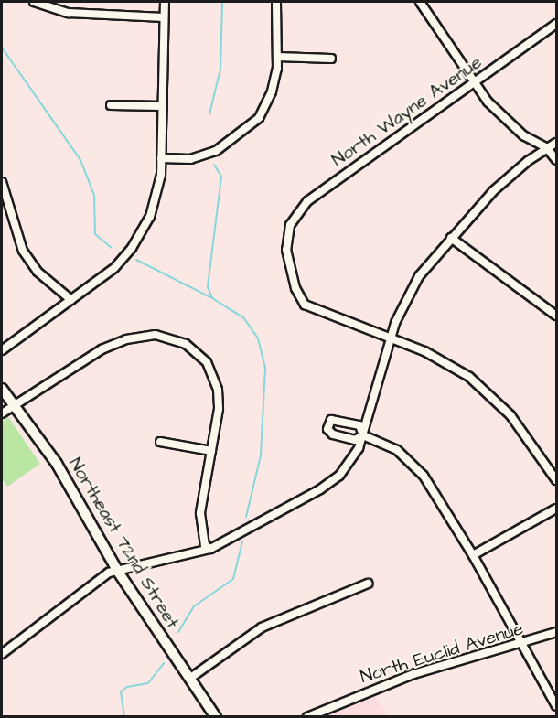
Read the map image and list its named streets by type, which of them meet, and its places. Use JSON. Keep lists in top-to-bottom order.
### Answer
{
  "streets": {
    "main road": ["Northeast 72nd Street"],
    "street": ["North Wayne Avenue", "North Euclid Avenue"]
  }
}
